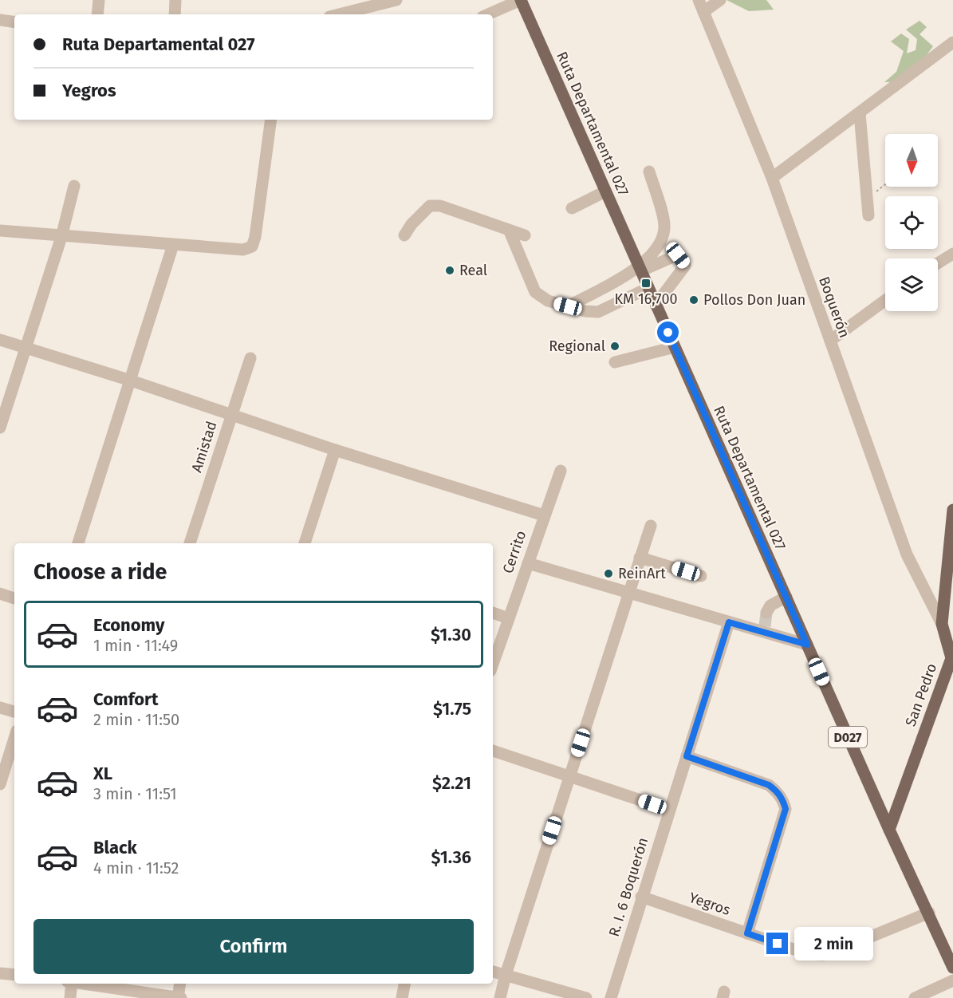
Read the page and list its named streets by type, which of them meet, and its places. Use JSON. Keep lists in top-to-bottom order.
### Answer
{
  "streets": {
    "main road": ["Ruta Departamental 027", "San Pedro", "D027"],
    "street": [
      "Boquerón",
      "Amistad",
      "Cerrito",
      "R. I. 6 Boquerón",
      "Yegros"
    ]
  },
  "crossings": [
    ["Ruta Departamental 027", "San Pedro"],
    ["Ruta Departamental 027", "Yegros"],
    ["Boquerón", "San Pedro"],
    ["R. I. 6 Boquerón", "Yegros"]
  ],
  "places": {
    "other": [
      "Real",
      "Pollos Don Juan",
      "Regional",
      "ReinArt"
    ],
    "transit": ["KM 16,700"]
  },
  "north": "bottom",
  "page": {
    "banner": ["Ruta Departamental 027", "Yegros"],
    "heading": "Choose a ride",
    "list": [
      {
        "name": "Economy",
        "note": "1 min · 11:49",
        "value": "$1.30"
      },
      {
        "name": "Comfort",
        "note": "2 min · 11:50",
        "value": "$1.75"
      },
      {
        "name": "XL",
        "note": "3 min · 11:51",
        "value": "$2.21"
      },
      {
        "name": "Black",
        "note": "4 min · 11:52",
        "value": "$1.36"
      }
    ],
    "buttons": "Confirm",
    "bubble": "2 min"
  }
}
